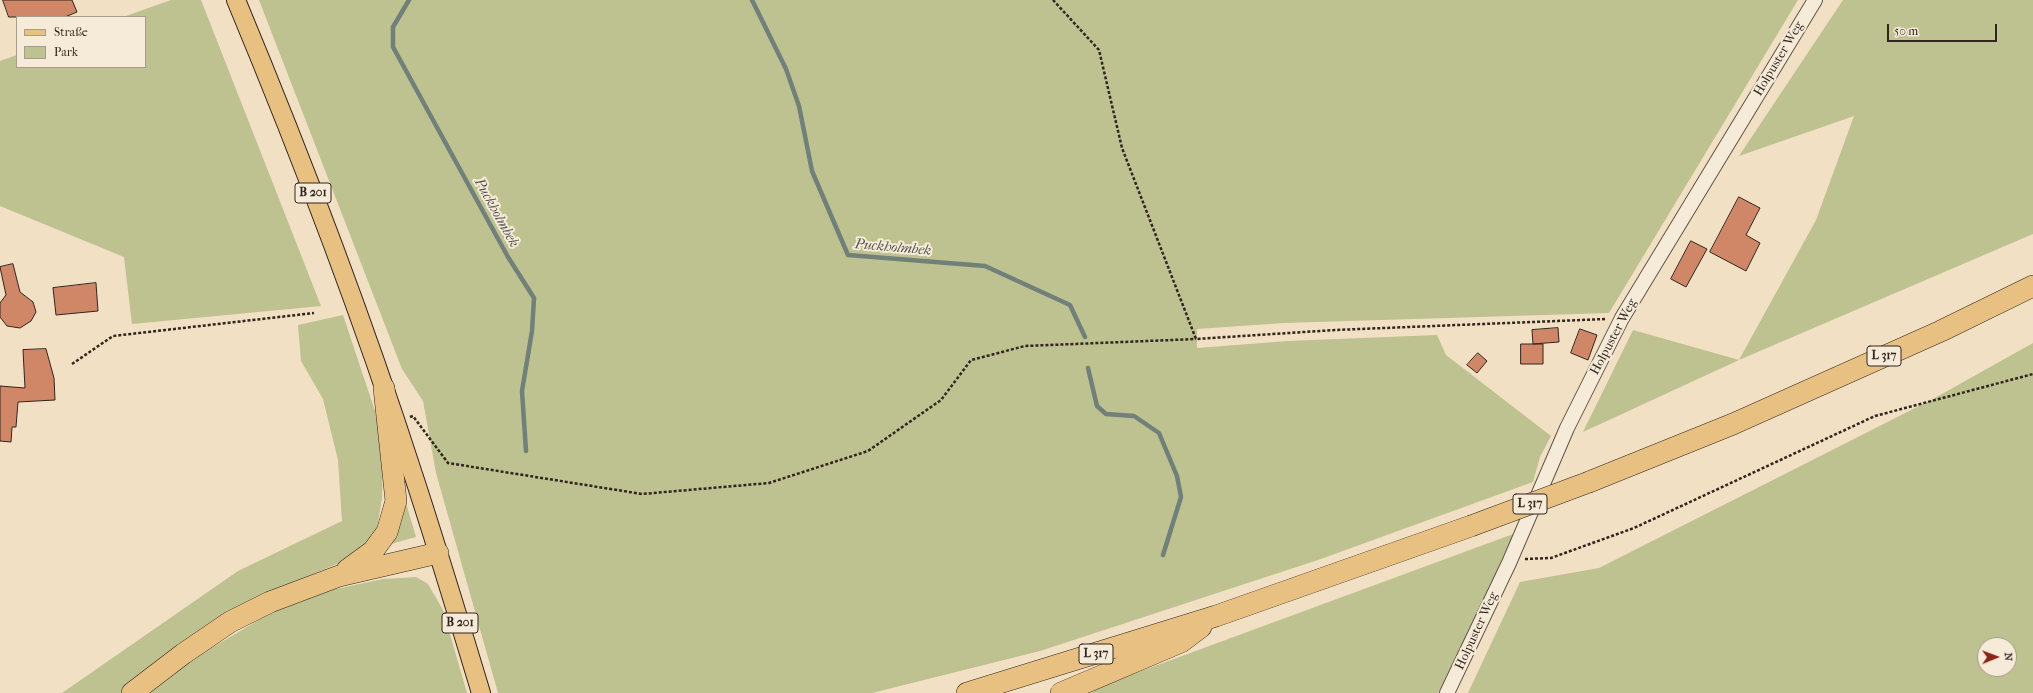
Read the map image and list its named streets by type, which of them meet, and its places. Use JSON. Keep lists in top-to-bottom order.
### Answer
{
  "streets": {
    "highway": ["L 317"],
    "main road": ["B 201"],
    "street": ["Holpuster Weg"]
  },
  "water": ["Puckholmbek"],
  "legend": ["Straße", "Park"],
  "scale_bar": "50 m",
  "north": "right"
}
